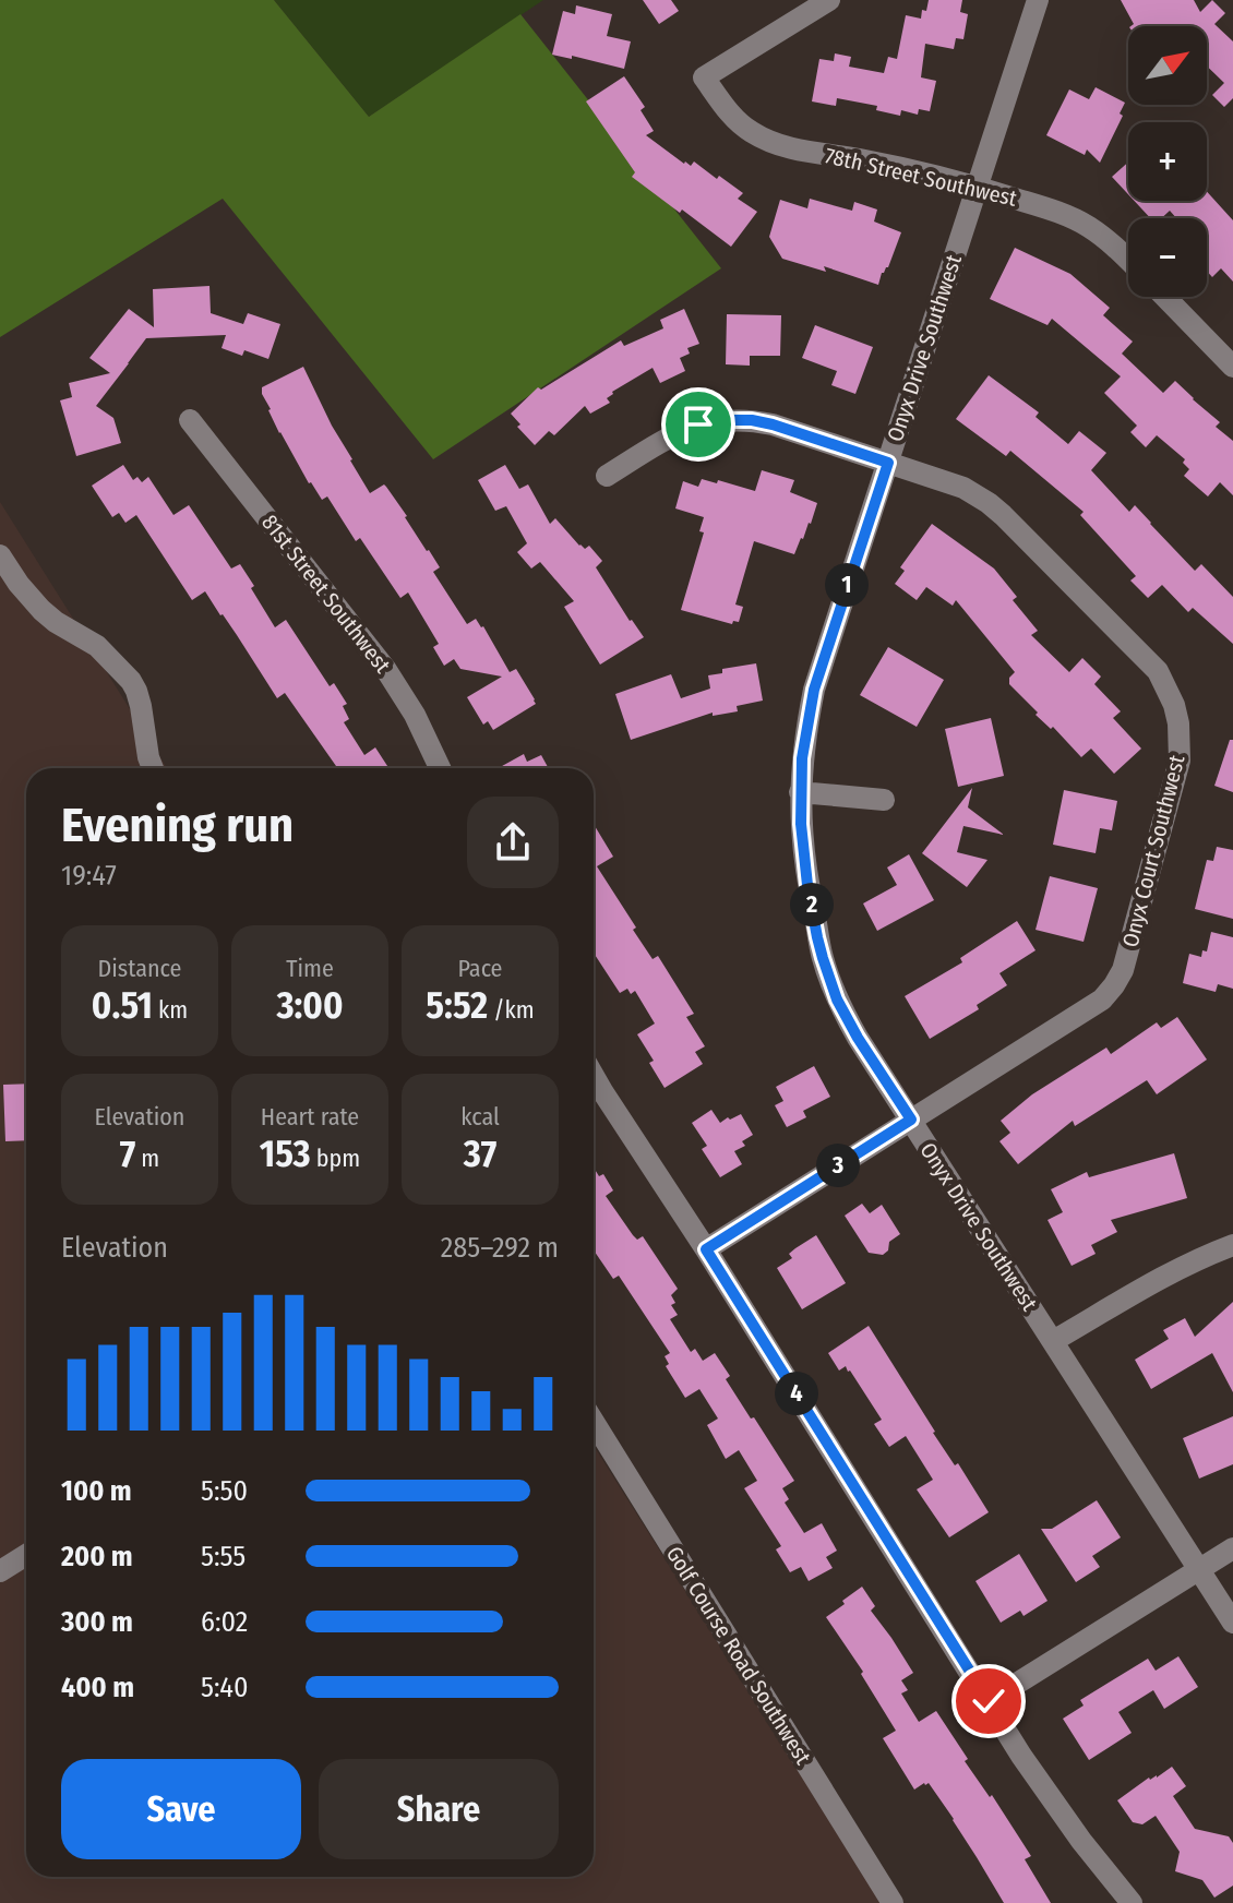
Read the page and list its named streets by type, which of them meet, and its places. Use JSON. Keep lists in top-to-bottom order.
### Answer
{
  "streets": {
    "street": [
      "78th Street Southwest",
      "Onyx Drive Southwest",
      "81st Street Southwest",
      "Onyx Court Southwest",
      "Golf Course Road Southwest"
    ]
  },
  "crossings": [
    ["78th Street Southwest", "Onyx Drive Southwest"],
    ["Onyx Drive Southwest", "Onyx Court Southwest"]
  ],
  "north": "top right",
  "page": {
    "map_buttons": ["+", "−"],
    "pins": [
      "1",
      "2",
      "3",
      "4"
    ],
    "heading": ["Evening run", "19:47"],
    "stats": [
      ["Distance", "0.51 km"],
      ["Time", "3:00"],
      ["Pace", "5:52 /km"],
      ["Elevation", "7 m"],
      ["Heart rate", "153 bpm"],
      ["kcal", "37"]
    ],
    "chart": ["Elevation", "285–292 m"],
    "list": [
      {
        "name": "100 m",
        "note": "5:50"
      },
      {
        "name": "200 m",
        "note": "5:55"
      },
      {
        "name": "300 m",
        "note": "6:02"
      },
      {
        "name": "400 m",
        "note": "5:40"
      }
    ],
    "buttons": ["Save", "Share"]
  }
}
